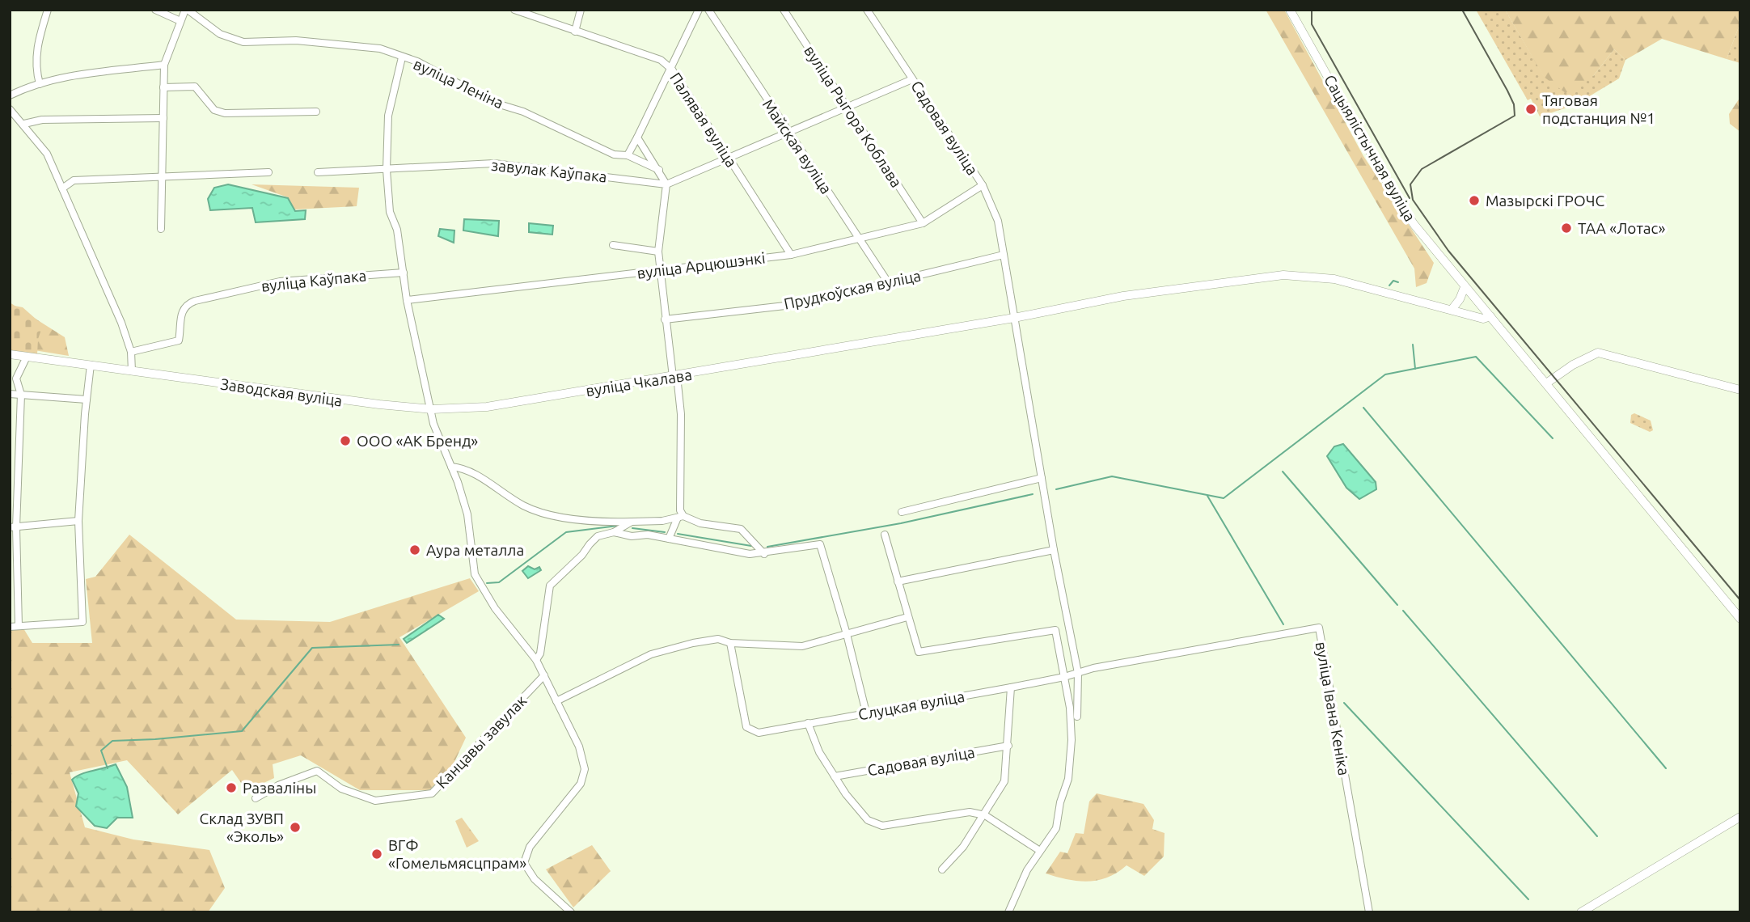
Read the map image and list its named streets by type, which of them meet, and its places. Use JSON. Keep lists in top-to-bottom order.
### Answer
{
  "streets": {
    "main road": ["Сацыялістычная вуліца", "вуліца Чкалава", "Заводская вуліца"],
    "street": [
      "вуліца Леніна",
      "вуліца Рыгора Коблава",
      "Палявая вуліца",
      "Садовая вуліца",
      "Майская вуліца",
      "завулак Каўпака",
      "вуліца Арцюшэнкі",
      "вуліца Каўпака",
      "Прудкоўская вуліца",
      "Слуцкая вуліца",
      "вуліца Івана Кеніка",
      "Канцавы завулак"
    ]
  },
  "crossings": [
    ["вуліца Рыгора Коблава", "вуліца Арцюшэнкі"],
    ["Палявая вуліца", "вуліца Арцюшэнкі"],
    ["Садовая вуліца", "вуліца Арцюшэнкі"],
    ["Садовая вуліца", "Прудкоўская вуліца"],
    ["Садовая вуліца", "вуліца Чкалава"],
    ["Садовая вуліца", "Слуцкая вуліца"],
    ["Майская вуліца", "вуліца Арцюшэнкі"],
    ["Майская вуліца", "Прудкоўская вуліца"],
    ["Сацыялістычная вуліца", "вуліца Чкалава"],
    ["вуліца Чкалава", "Заводская вуліца"],
    ["Слуцкая вуліца", "вуліца Івана Кеніка"]
  ],
  "places": [
    "Тяговая подстанция №1",
    "Мазырскі ГРОЧС",
    "ТАА «Лотас»",
    "ООО «АК Бренд»",
    "Аура металла",
    "Разваліны",
    "Склад ЗУВП «Эколь»",
    "ВГФ «Гомельмясцпрам»"
  ]
}
